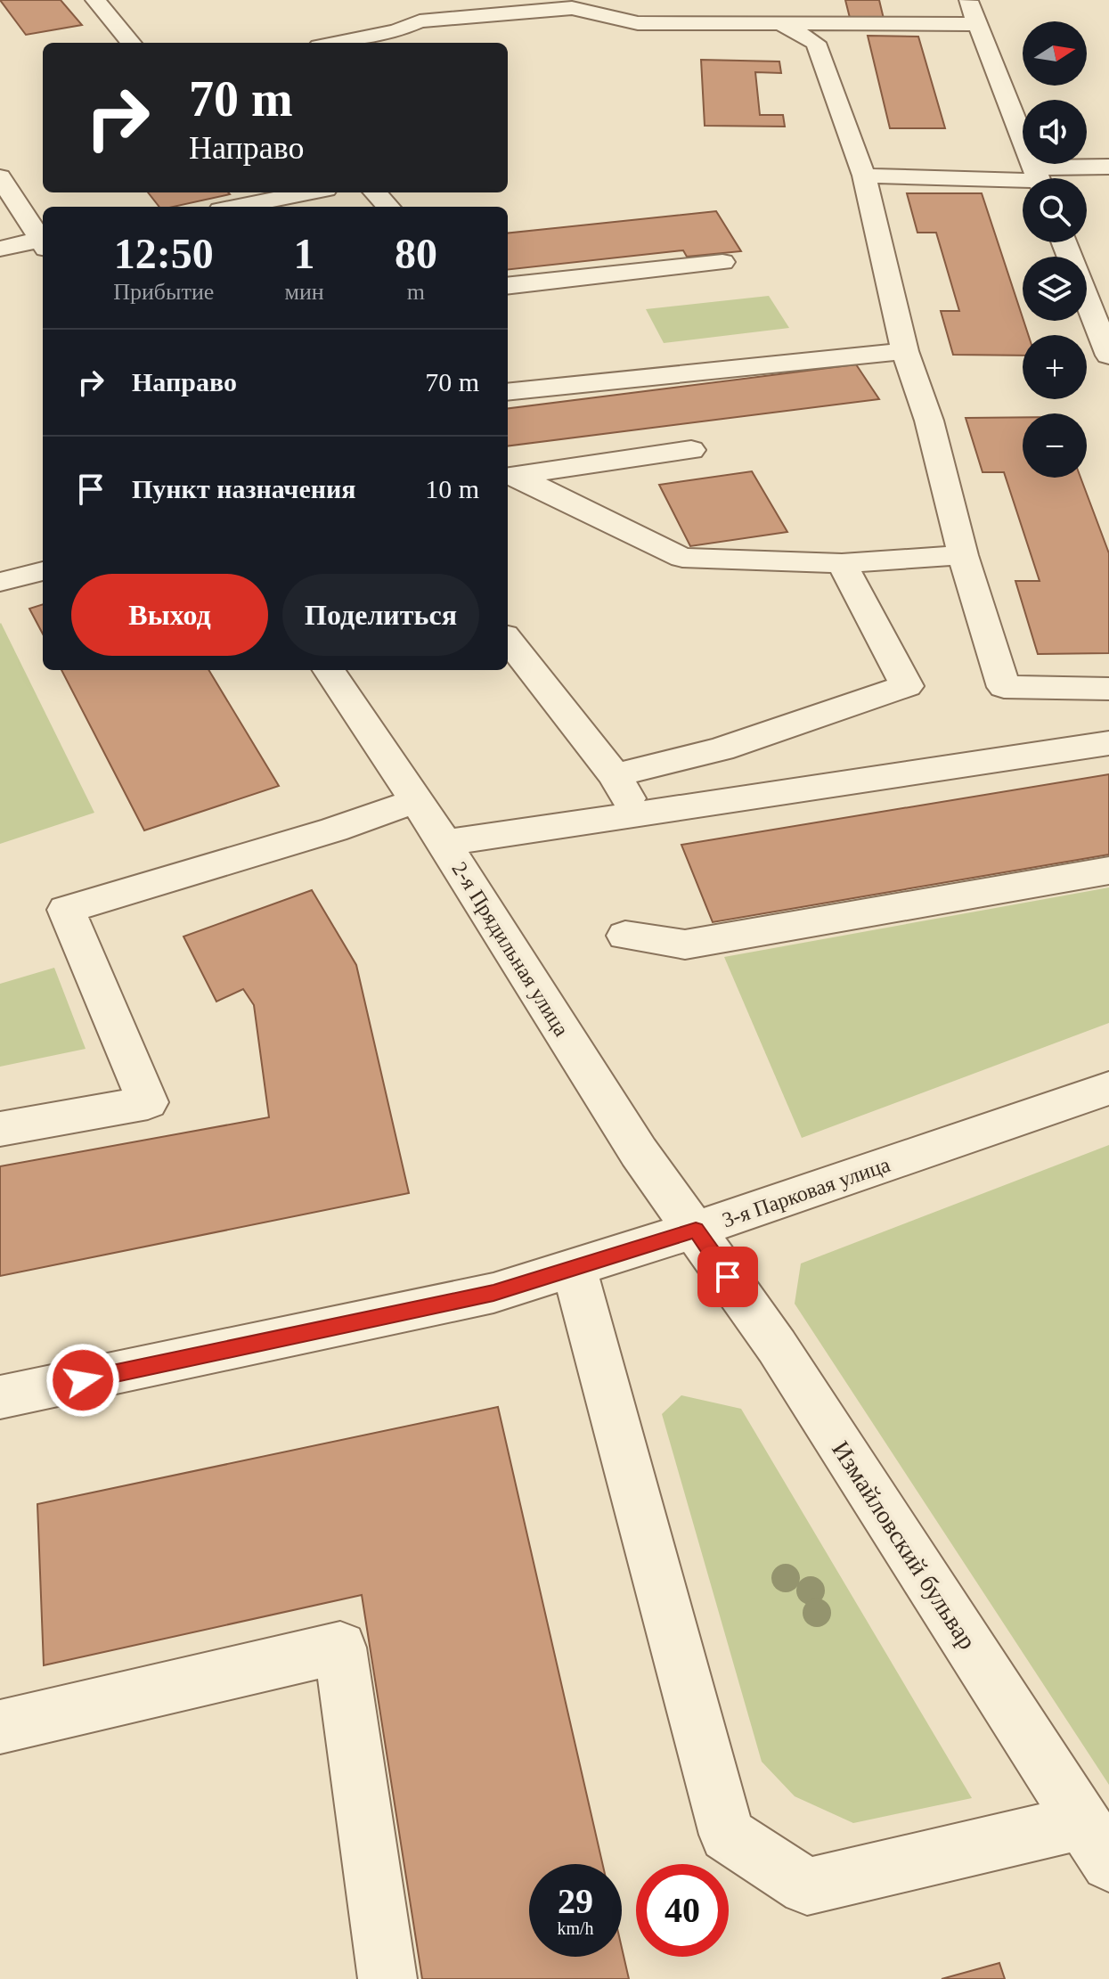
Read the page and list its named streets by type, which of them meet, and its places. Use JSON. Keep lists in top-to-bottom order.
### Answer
{
  "streets": {
    "street": ["2-я Прядильная улица", "3-я Парковая улица", "Измайловский бульвар"]
  },
  "crossings": [
    ["2-я Прядильная улица", "3-я Парковая улица"],
    ["2-я Прядильная улица", "Измайловский бульвар"],
    ["3-я Парковая улица", "Измайловский бульвар"]
  ],
  "north": "right",
  "page": {
    "map_buttons": ["+", "−"],
    "turn": ["70 m", "Направо"],
    "eta": [
      "12:50",
      "Прибытие",
      "1",
      "мин",
      "80",
      "m"
    ],
    "list": [
      {
        "name": "Направо",
        "value": "70 m"
      },
      {
        "name": "Пункт назначения",
        "value": "10 m"
      }
    ],
    "buttons": ["Выход", "Поделиться"],
    "speed": "29 km/h",
    "limit": "40"
  }
}
